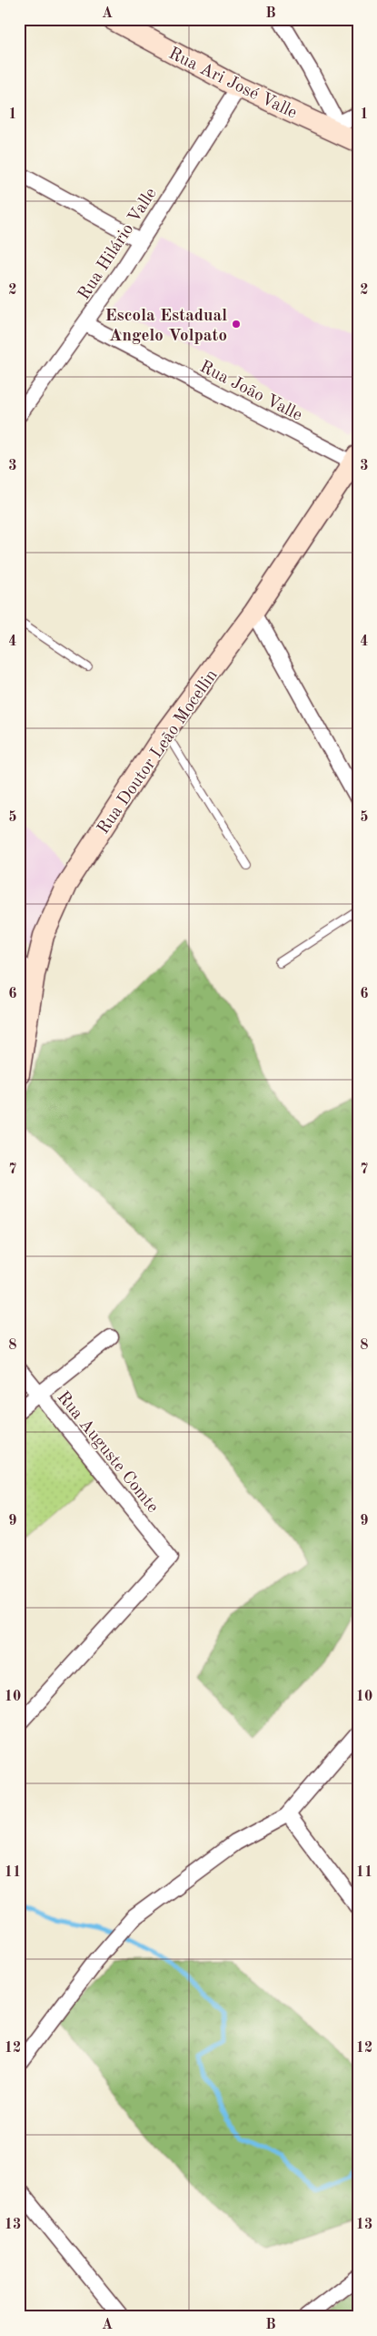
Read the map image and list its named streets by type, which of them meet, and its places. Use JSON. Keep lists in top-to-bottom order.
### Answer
{
  "streets": {
    "street": [
      "Rua Ari José Valle",
      "Rua Hilário Valle",
      "Rua João Valle",
      "Rua Doutor Leão Mocellin",
      "Rua Auguste Comte"
    ]
  },
  "crossings": [
    ["Rua Ari José Valle", "Rua Hilário Valle"],
    ["Rua Hilário Valle", "Rua João Valle"],
    ["Rua João Valle", "Rua Doutor Leão Mocellin"]
  ],
  "places": ["Escola Estadual Angelo Volpato"],
  "grid": {
    "columns": ["A", "B"],
    "rows": [
      "1",
      "2",
      "3",
      "4",
      "5",
      "6",
      "7",
      "8",
      "9",
      "10",
      "11",
      "12",
      "13"
    ]
  }
}
